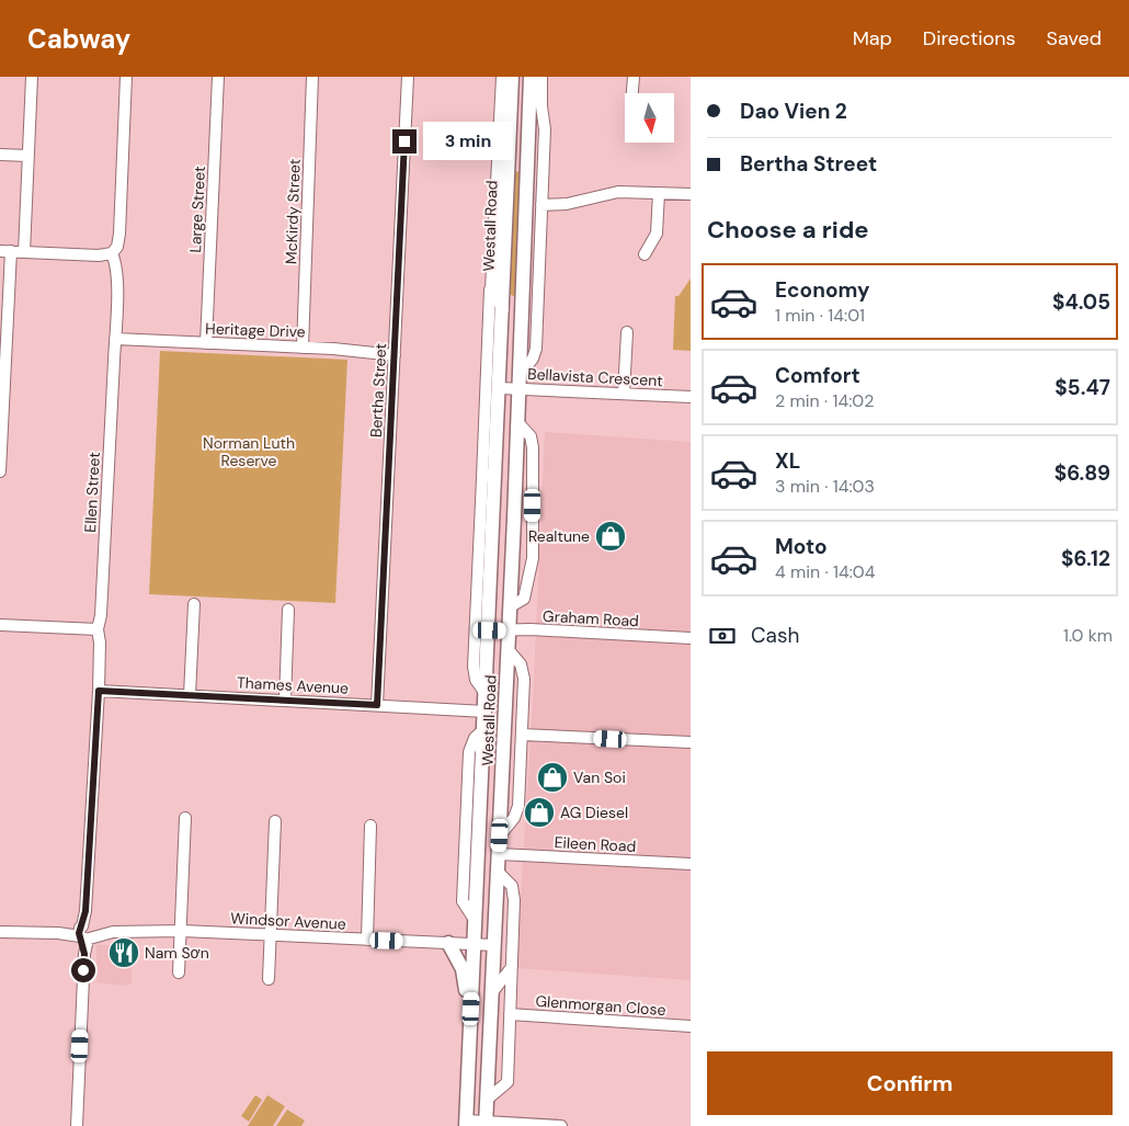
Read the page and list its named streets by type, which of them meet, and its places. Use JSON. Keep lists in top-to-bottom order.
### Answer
{
  "streets": {
    "main road": ["Westall Road"],
    "street": [
      "Large Street",
      "McKirdy Street",
      "Heritage Drive",
      "Bellavista Crescent",
      "Bertha Street",
      "Ellen Street",
      "Graham Road",
      "Thames Avenue",
      "Eileen Road",
      "Windsor Avenue",
      "Glenmorgan Close"
    ]
  },
  "crossings": [
    ["Large Street", "Heritage Drive"],
    ["McKirdy Street", "Heritage Drive"],
    ["Westall Road", "Bellavista Crescent"],
    ["Westall Road", "Graham Road"],
    ["Westall Road", "Thames Avenue"],
    ["Westall Road", "Eileen Road"],
    ["Westall Road", "Windsor Avenue"],
    ["Heritage Drive", "Bertha Street"],
    ["Heritage Drive", "Ellen Street"],
    ["Bertha Street", "Thames Avenue"],
    ["Ellen Street", "Thames Avenue"],
    ["Ellen Street", "Windsor Avenue"]
  ],
  "parks": ["Norman Luth Reserve"],
  "places": {
    "shop": ["Realtune", "Van Soi", "AG Diesel"],
    "restaurant": ["Nam Sơn"]
  },
  "north": "bottom",
  "page": {
    "header": "Cabway",
    "nav": ["Map", "Directions", "Saved"],
    "banner": ["Dao Vien 2", "Bertha Street"],
    "bubble": "3 min",
    "heading": "Choose a ride",
    "list": [
      {
        "name": "Economy",
        "note": "1 min · 14:01",
        "value": "$4.05"
      },
      {
        "name": "Comfort",
        "note": "2 min · 14:02",
        "value": "$5.47"
      },
      {
        "name": "XL",
        "note": "3 min · 14:03",
        "value": "$6.89"
      },
      {
        "name": "Moto",
        "note": "4 min · 14:04",
        "value": "$6.12"
      }
    ],
    "pay": ["Cash", "1.0 km"],
    "buttons": "Confirm"
  }
}
